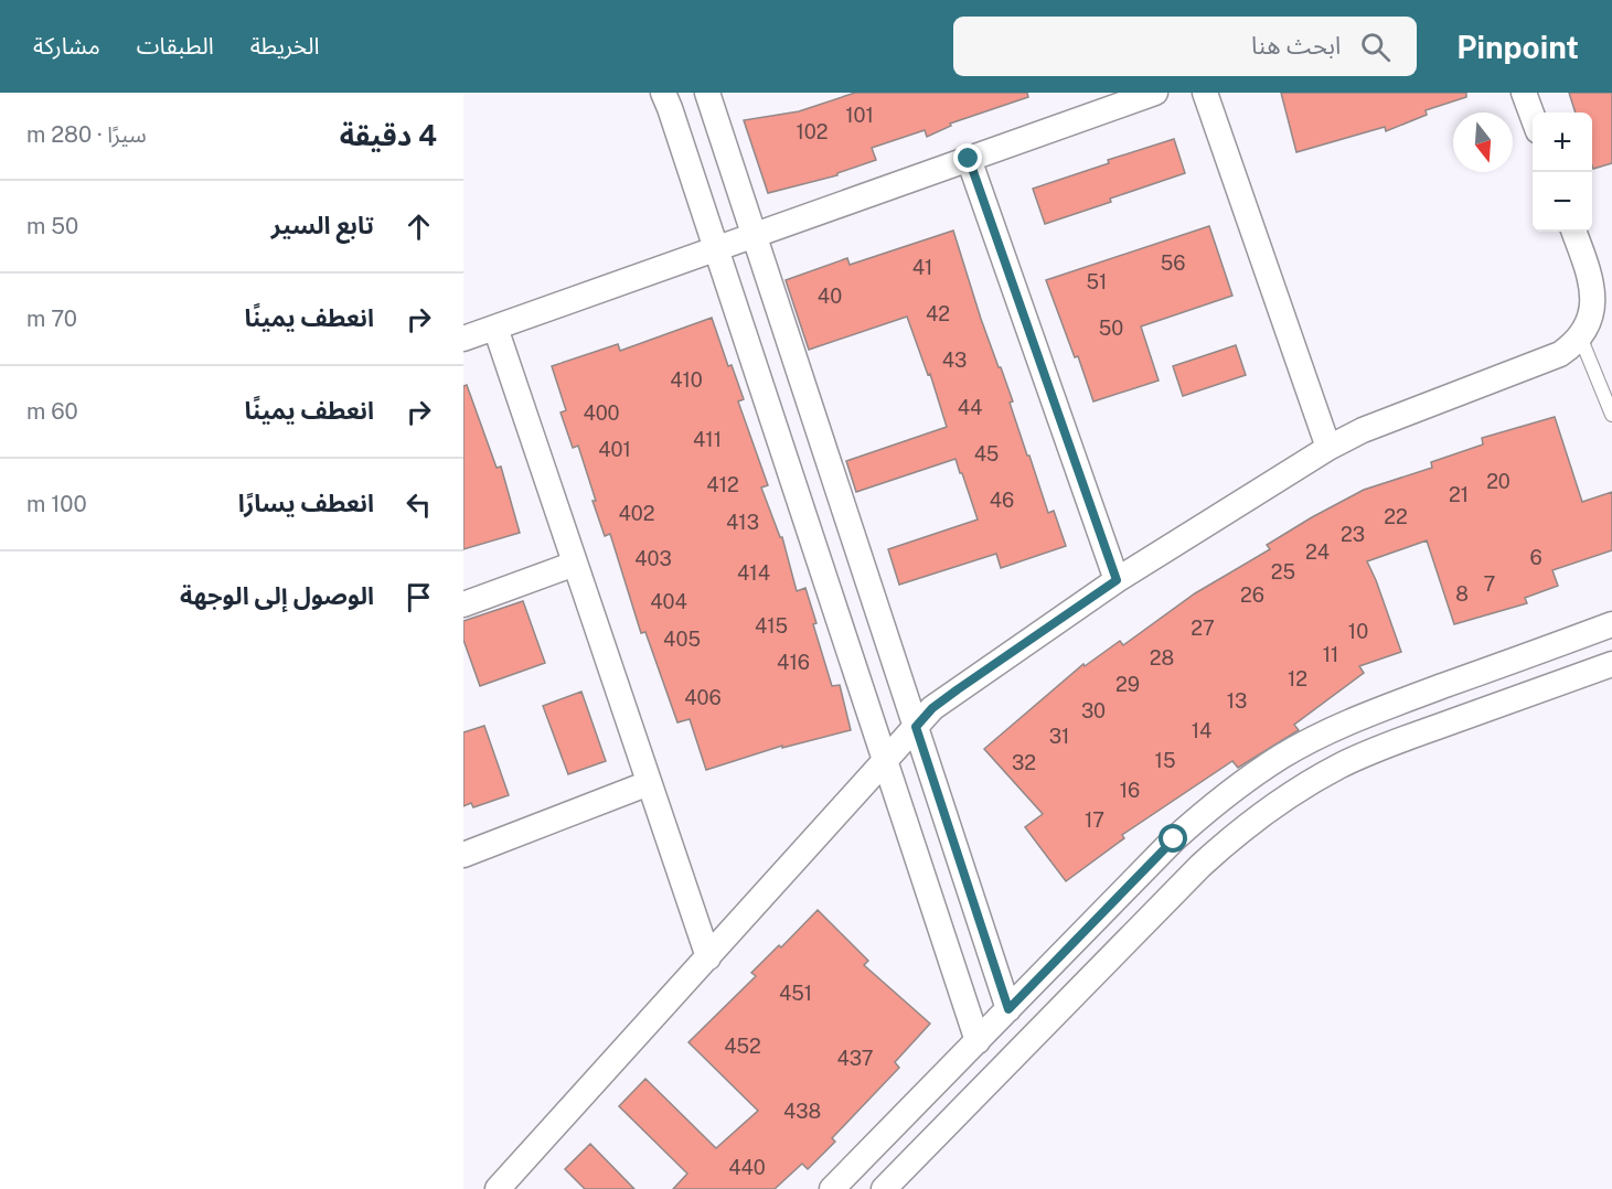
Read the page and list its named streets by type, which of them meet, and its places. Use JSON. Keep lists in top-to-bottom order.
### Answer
{
  "house_numbers": [
    "101",
    "102",
    "56",
    "41",
    "51",
    "40",
    "42",
    "50",
    "43",
    "410",
    "44",
    "400",
    "411",
    "401",
    "45",
    "20",
    "412",
    "21",
    "46",
    "402",
    "22",
    "413",
    "23",
    "24",
    "6",
    "403",
    "25",
    "414",
    "7",
    "8",
    "26",
    "404",
    "415",
    "27",
    "10",
    "405",
    "11",
    "28",
    "416",
    "12",
    "29",
    "406",
    "13",
    "30",
    "14",
    "31",
    "15",
    "32",
    "16",
    "17",
    "451",
    "452",
    "437",
    "438",
    "440"
  ],
  "north": "bottom",
  "page": {
    "header": "Pinpoint",
    "search": "ابحث هنا",
    "nav": ["الخريطة", "الطبقات", "مشاركة"],
    "heading": ["4 دقيقة", "سيرًا · 280 m"],
    "map_buttons": ["+", "−"],
    "list": [
      ["تابع السير", "50 m"],
      ["انعطف يمينًا", "70 m"],
      ["انعطف يمينًا", "60 m"],
      ["انعطف يسارًا", "100 m"],
      "الوصول إلى الوجهة"
    ]
  }
}
